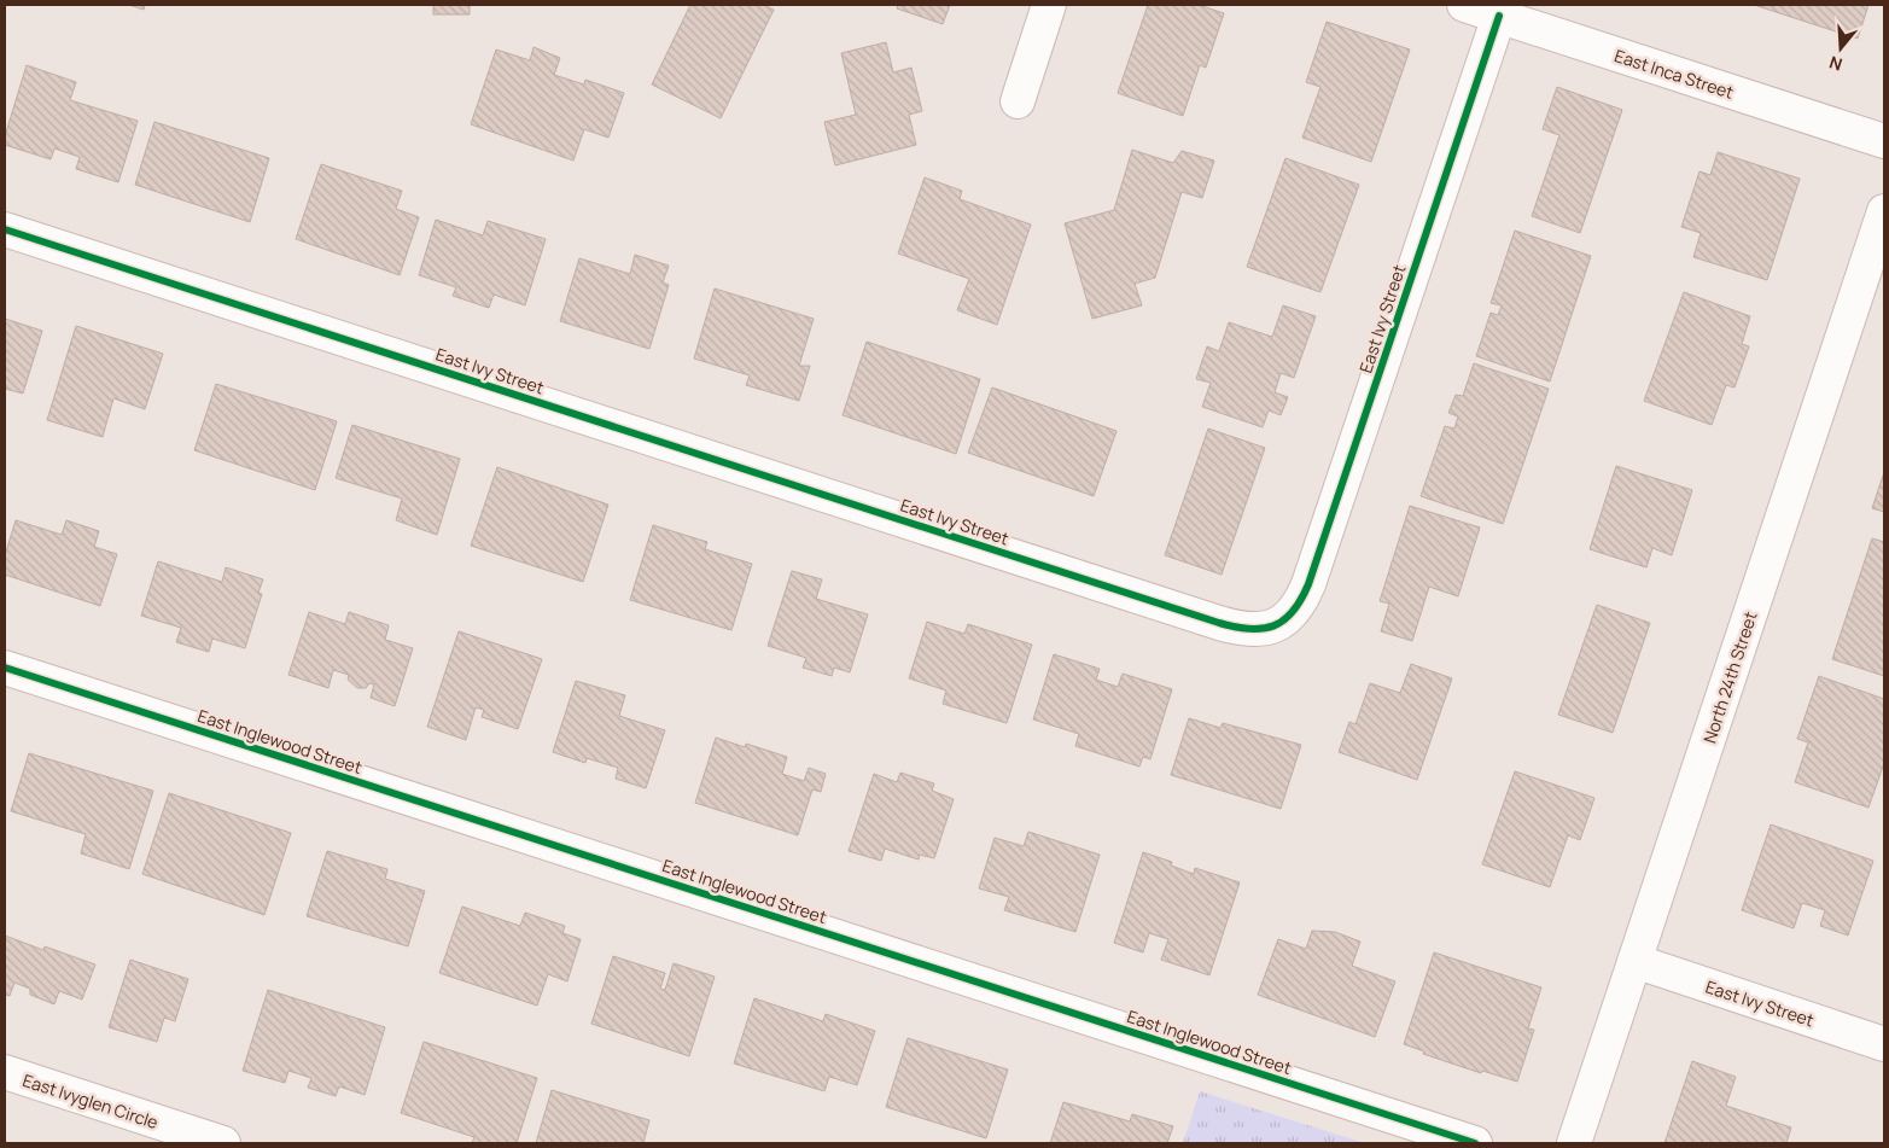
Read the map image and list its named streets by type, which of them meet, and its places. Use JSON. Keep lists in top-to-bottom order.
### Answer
{
  "streets": {
    "street": [
      "East Inca Street",
      "East Ivy Street",
      "North 24th Street",
      "East Inglewood Street",
      "East Ivyglen Circle"
    ]
  },
  "crossings": [
    ["East Inca Street", "East Ivy Street"],
    ["East Ivy Street", "North 24th Street"]
  ],
  "north": "bottom"
}
